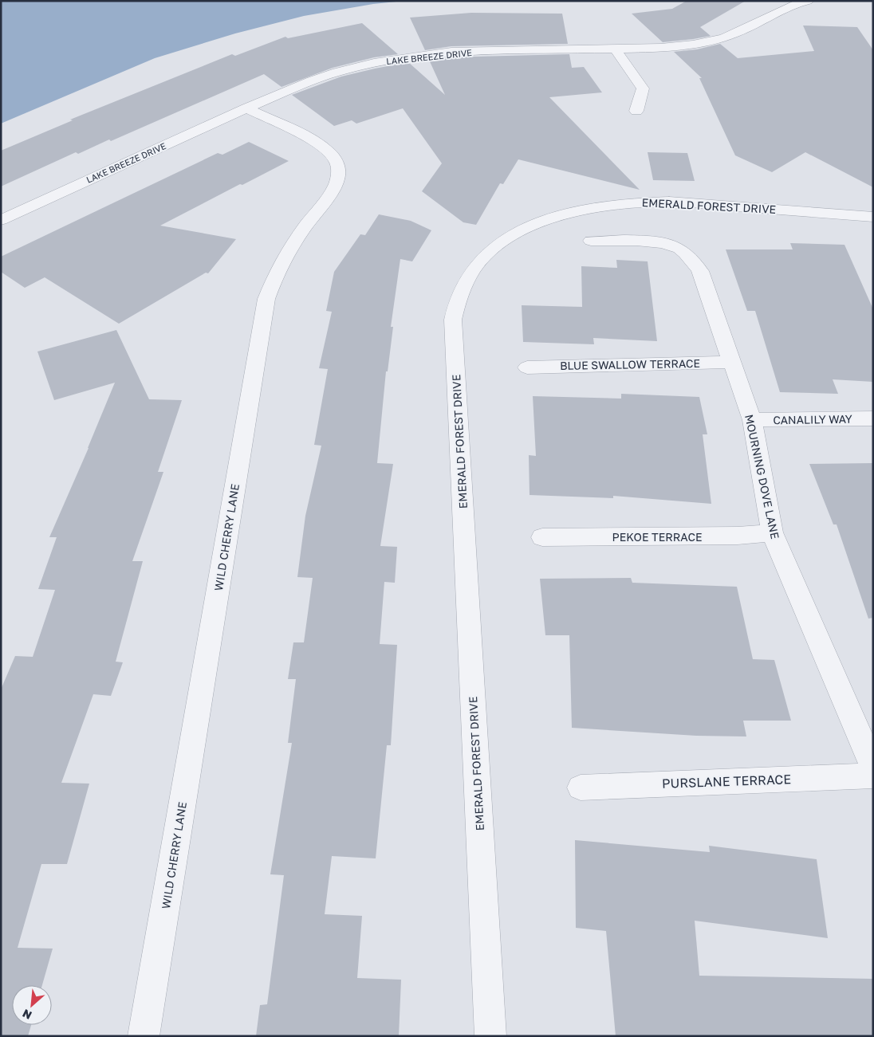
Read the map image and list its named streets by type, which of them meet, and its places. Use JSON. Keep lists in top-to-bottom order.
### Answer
{
  "streets": {
    "street": [
      "LAKE BREEZE DRIVE",
      "EMERALD FOREST DRIVE",
      "BLUE SWALLOW TERRACE",
      "CANALILY WAY",
      "MOURNING DOVE LANE",
      "PEKOE TERRACE",
      "WILD CHERRY LANE",
      "PURSLANE TERRACE"
    ]
  },
  "crossings": [
    ["LAKE BREEZE DRIVE", "WILD CHERRY LANE"],
    ["BLUE SWALLOW TERRACE", "MOURNING DOVE LANE"],
    ["CANALILY WAY", "MOURNING DOVE LANE"],
    ["MOURNING DOVE LANE", "PEKOE TERRACE"]
  ],
  "north": "bottom left"
}
